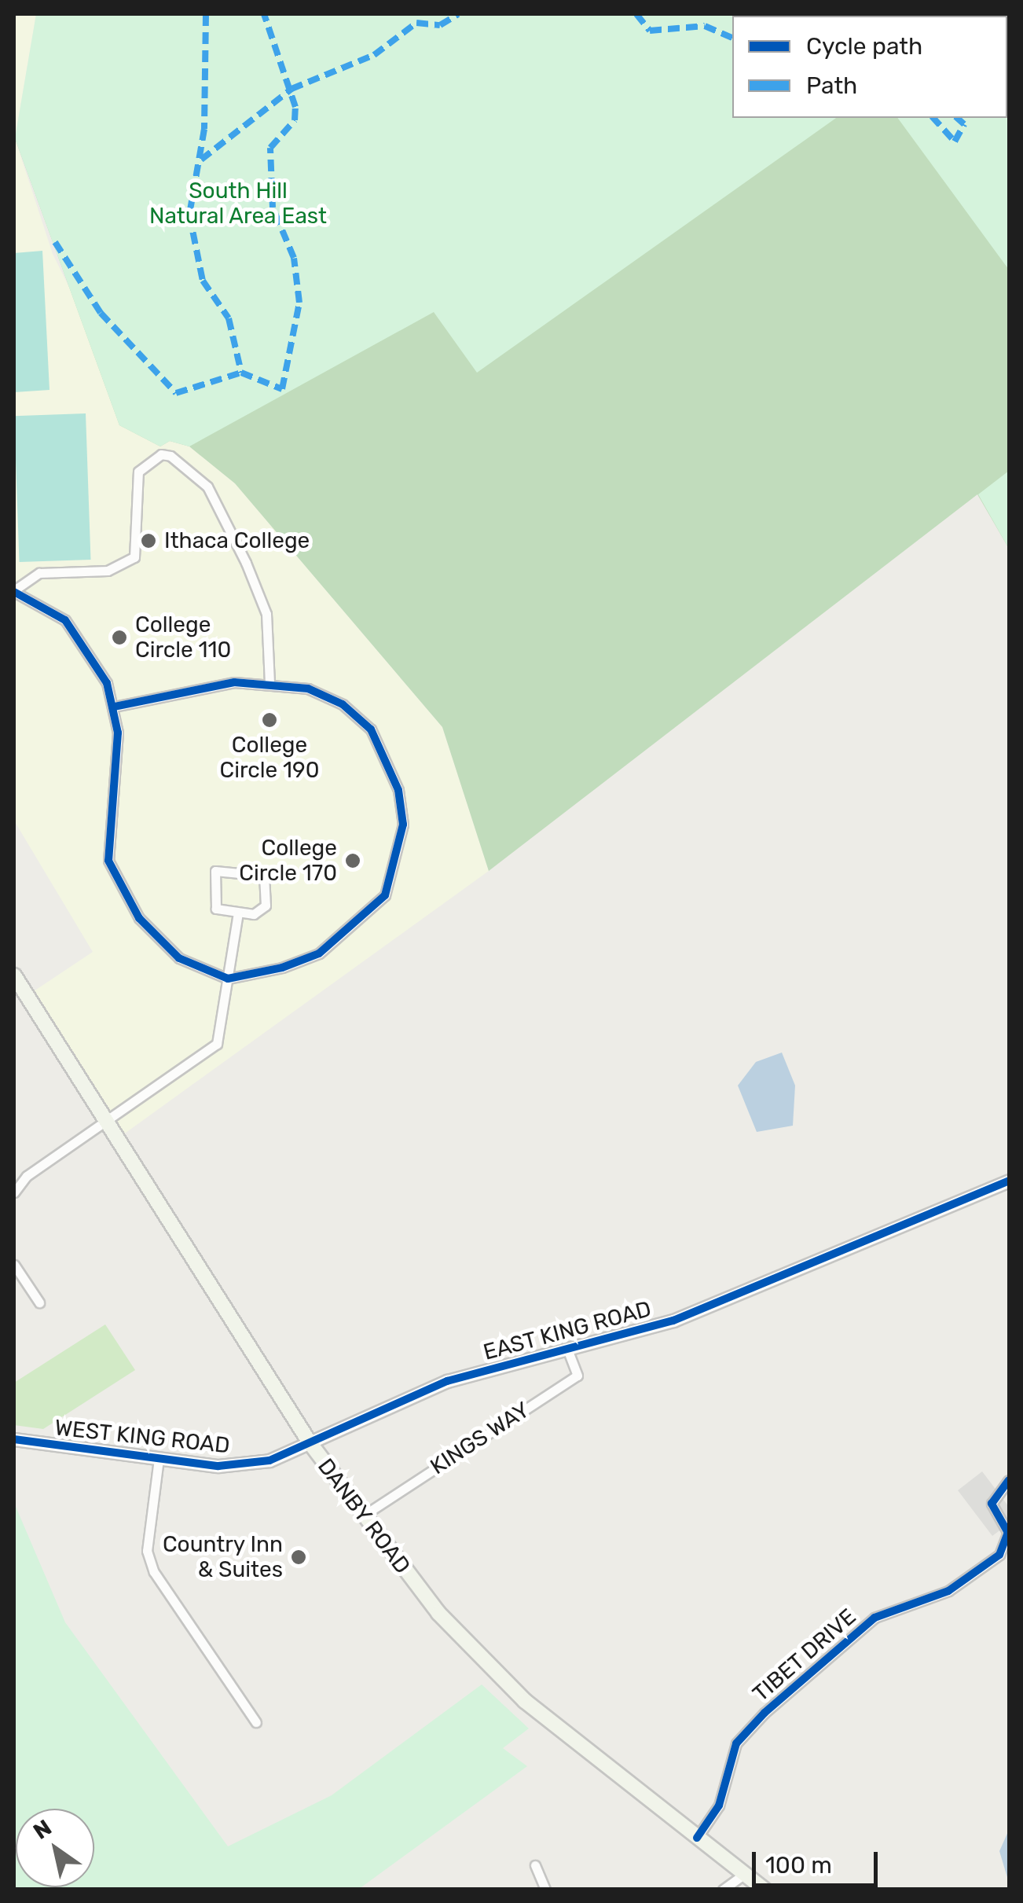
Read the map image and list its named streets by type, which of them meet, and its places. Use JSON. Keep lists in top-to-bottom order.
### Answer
{
  "streets": {
    "main road": ["DANBY ROAD"],
    "street": [
      "EAST KING ROAD",
      "WEST KING ROAD",
      "KINGS WAY",
      "TIBET DRIVE"
    ]
  },
  "crossings": [
    ["EAST KING ROAD", "WEST KING ROAD"],
    ["EAST KING ROAD", "KINGS WAY"],
    ["EAST KING ROAD", "DANBY ROAD"],
    ["WEST KING ROAD", "DANBY ROAD"],
    ["KINGS WAY", "DANBY ROAD"],
    ["DANBY ROAD", "TIBET DRIVE"]
  ],
  "parks": ["South Hill Natural Area East"],
  "places": [
    "Ithaca College",
    "College Circle 110",
    "College Circle 190",
    "College Circle 170",
    "Country Inn & Suites"
  ],
  "legend": ["Cycle path", "Path"],
  "scale_bar": "100 m",
  "north": "top left"
}
